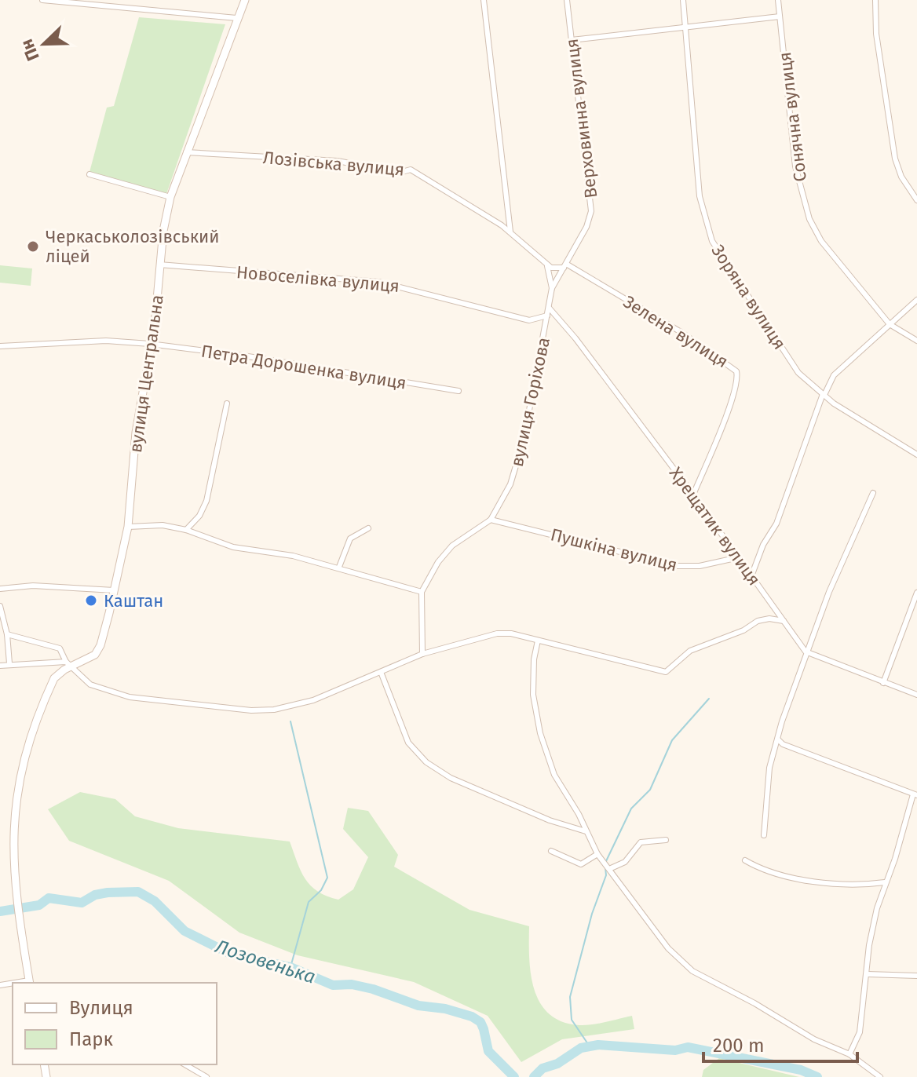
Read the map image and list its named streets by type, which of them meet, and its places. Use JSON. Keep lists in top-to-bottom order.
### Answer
{
  "streets": {
    "street": [
      "Сонячна вулиця",
      "Верховинна вулиця",
      "Лозівська вулиця",
      "Новоселівка вулиця",
      "Зоряна вулиця",
      "Зелена вулиця",
      "Петра Дорошенка вулиця",
      "вулиця Центральна",
      "вулиця Горіхова",
      "Хрещатик вулиця",
      "Пушкіна вулиця"
    ]
  },
  "crossings": [
    ["Верховинна вулиця", "Лозівська вулиця"],
    ["Верховинна вулиця", "Зелена вулиця"],
    ["Верховинна вулиця", "вулиця Горіхова"],
    ["Лозівська вулиця", "Зелена вулиця"],
    ["Лозівська вулиця", "вулиця Центральна"],
    ["Лозівська вулиця", "вулиця Горіхова"],
    ["Новоселівка вулиця", "вулиця Центральна"],
    ["Новоселівка вулиця", "вулиця Горіхова"],
    ["Зелена вулиця", "вулиця Горіхова"],
    ["Зелена вулиця", "Хрещатик вулиця"],
    ["Петра Дорошенка вулиця", "вулиця Центральна"],
    ["вулиця Горіхова", "Хрещатик вулиця"],
    ["вулиця Горіхова", "Пушкіна вулиця"],
    ["Хрещатик вулиця", "Пушкіна вулиця"]
  ],
  "water": ["Лозовенька"],
  "places": ["Черкаськолозівський ліцей", "Каштан"],
  "legend": ["Вулиця", "Парк"],
  "scale_bar": "200 m",
  "north": "bottom left"
}
